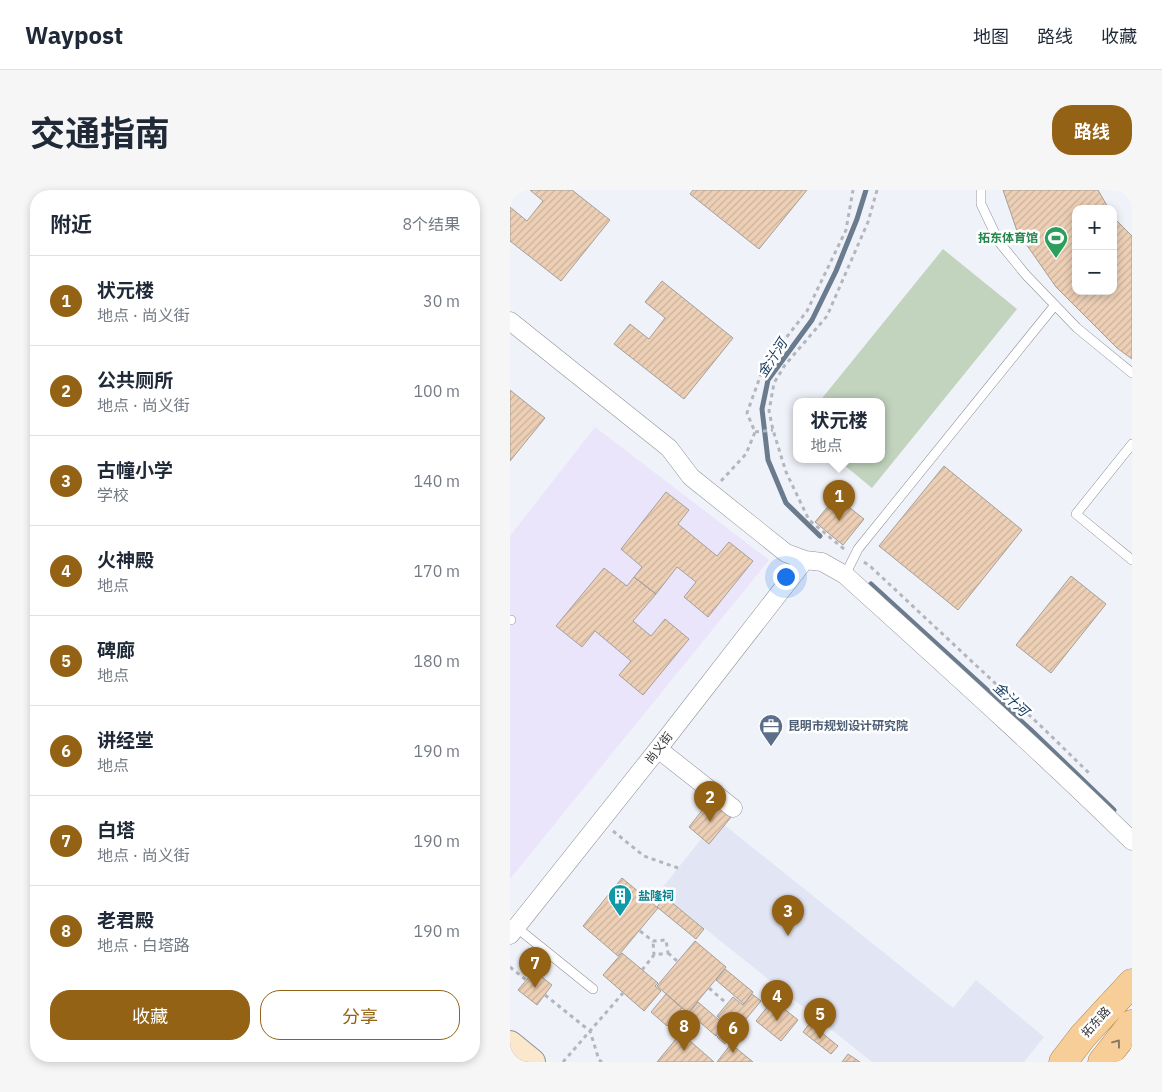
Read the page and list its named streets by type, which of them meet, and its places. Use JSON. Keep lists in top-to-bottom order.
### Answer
{
  "streets": {
    "main road": ["拓东路"],
    "street": ["尚义街"]
  },
  "water": ["金汁河"],
  "places": {
    "sports": ["拓东体育馆"],
    "office": ["昆明市规划设计研究院"],
    "building": ["盐隆祠"]
  },
  "page": {
    "header": "Waypost",
    "nav": ["地图", "路线", "收藏"],
    "title": "交通指南",
    "buttons": [
      "路线",
      ["收藏", "分享"]
    ],
    "heading": ["附近", "8个结果"],
    "map_buttons": ["+", "−"],
    "list": [
      {
        "mark": "1",
        "name": "状元楼",
        "note": "地点 · 尚义街",
        "value": "30 m"
      },
      {
        "mark": "2",
        "name": "公共厕所",
        "note": "地点 · 尚义街",
        "value": "100 m"
      },
      {
        "mark": "3",
        "name": "古幢小学",
        "note": "学校",
        "value": "140 m"
      },
      {
        "mark": "4",
        "name": "火神殿",
        "note": "地点",
        "value": "170 m"
      },
      {
        "mark": "5",
        "name": "碑廊",
        "note": "地点",
        "value": "180 m"
      },
      {
        "mark": "6",
        "name": "讲经堂",
        "note": "地点",
        "value": "190 m"
      },
      {
        "mark": "7",
        "name": "白塔",
        "note": "地点 · 尚义街",
        "value": "190 m"
      },
      {
        "mark": "8",
        "name": "老君殿",
        "note": "地点 · 白塔路",
        "value": "190 m"
      }
    ],
    "popup": ["状元楼", "地点"],
    "pins": [
      "1",
      "2",
      "3",
      "7",
      "4",
      "5",
      "8",
      "6"
    ]
  }
}
